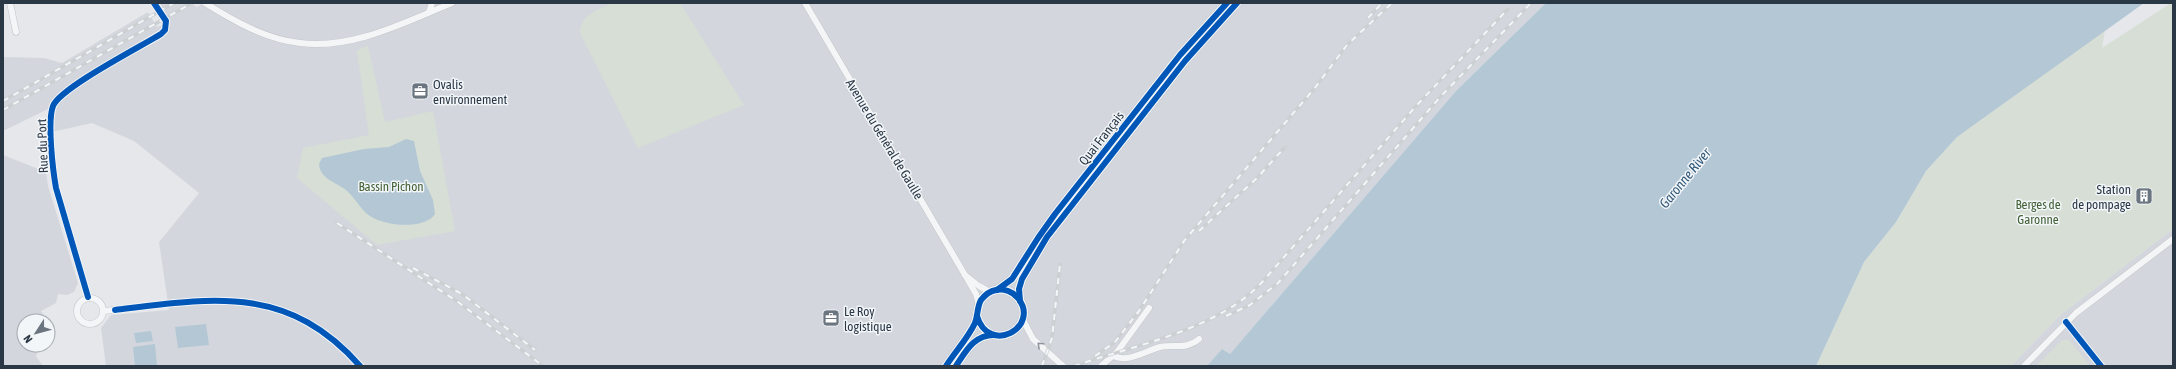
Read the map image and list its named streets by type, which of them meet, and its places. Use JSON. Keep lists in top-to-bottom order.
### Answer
{
  "streets": {
    "main road": ["Quai Français"],
    "street": ["Avenue du Général de Gaulle", "Rue du Port"]
  },
  "crossings": [
    ["Quai Français", "Avenue du Général de Gaulle"]
  ],
  "water": ["Garonne River"],
  "parks": ["Bassin Pichon", "Berges de Garonne"],
  "places": {
    "office": ["Ovalis environnement", "Le Roy logistique"],
    "building": ["Station de pompage"]
  },
  "north": "bottom left"
}
